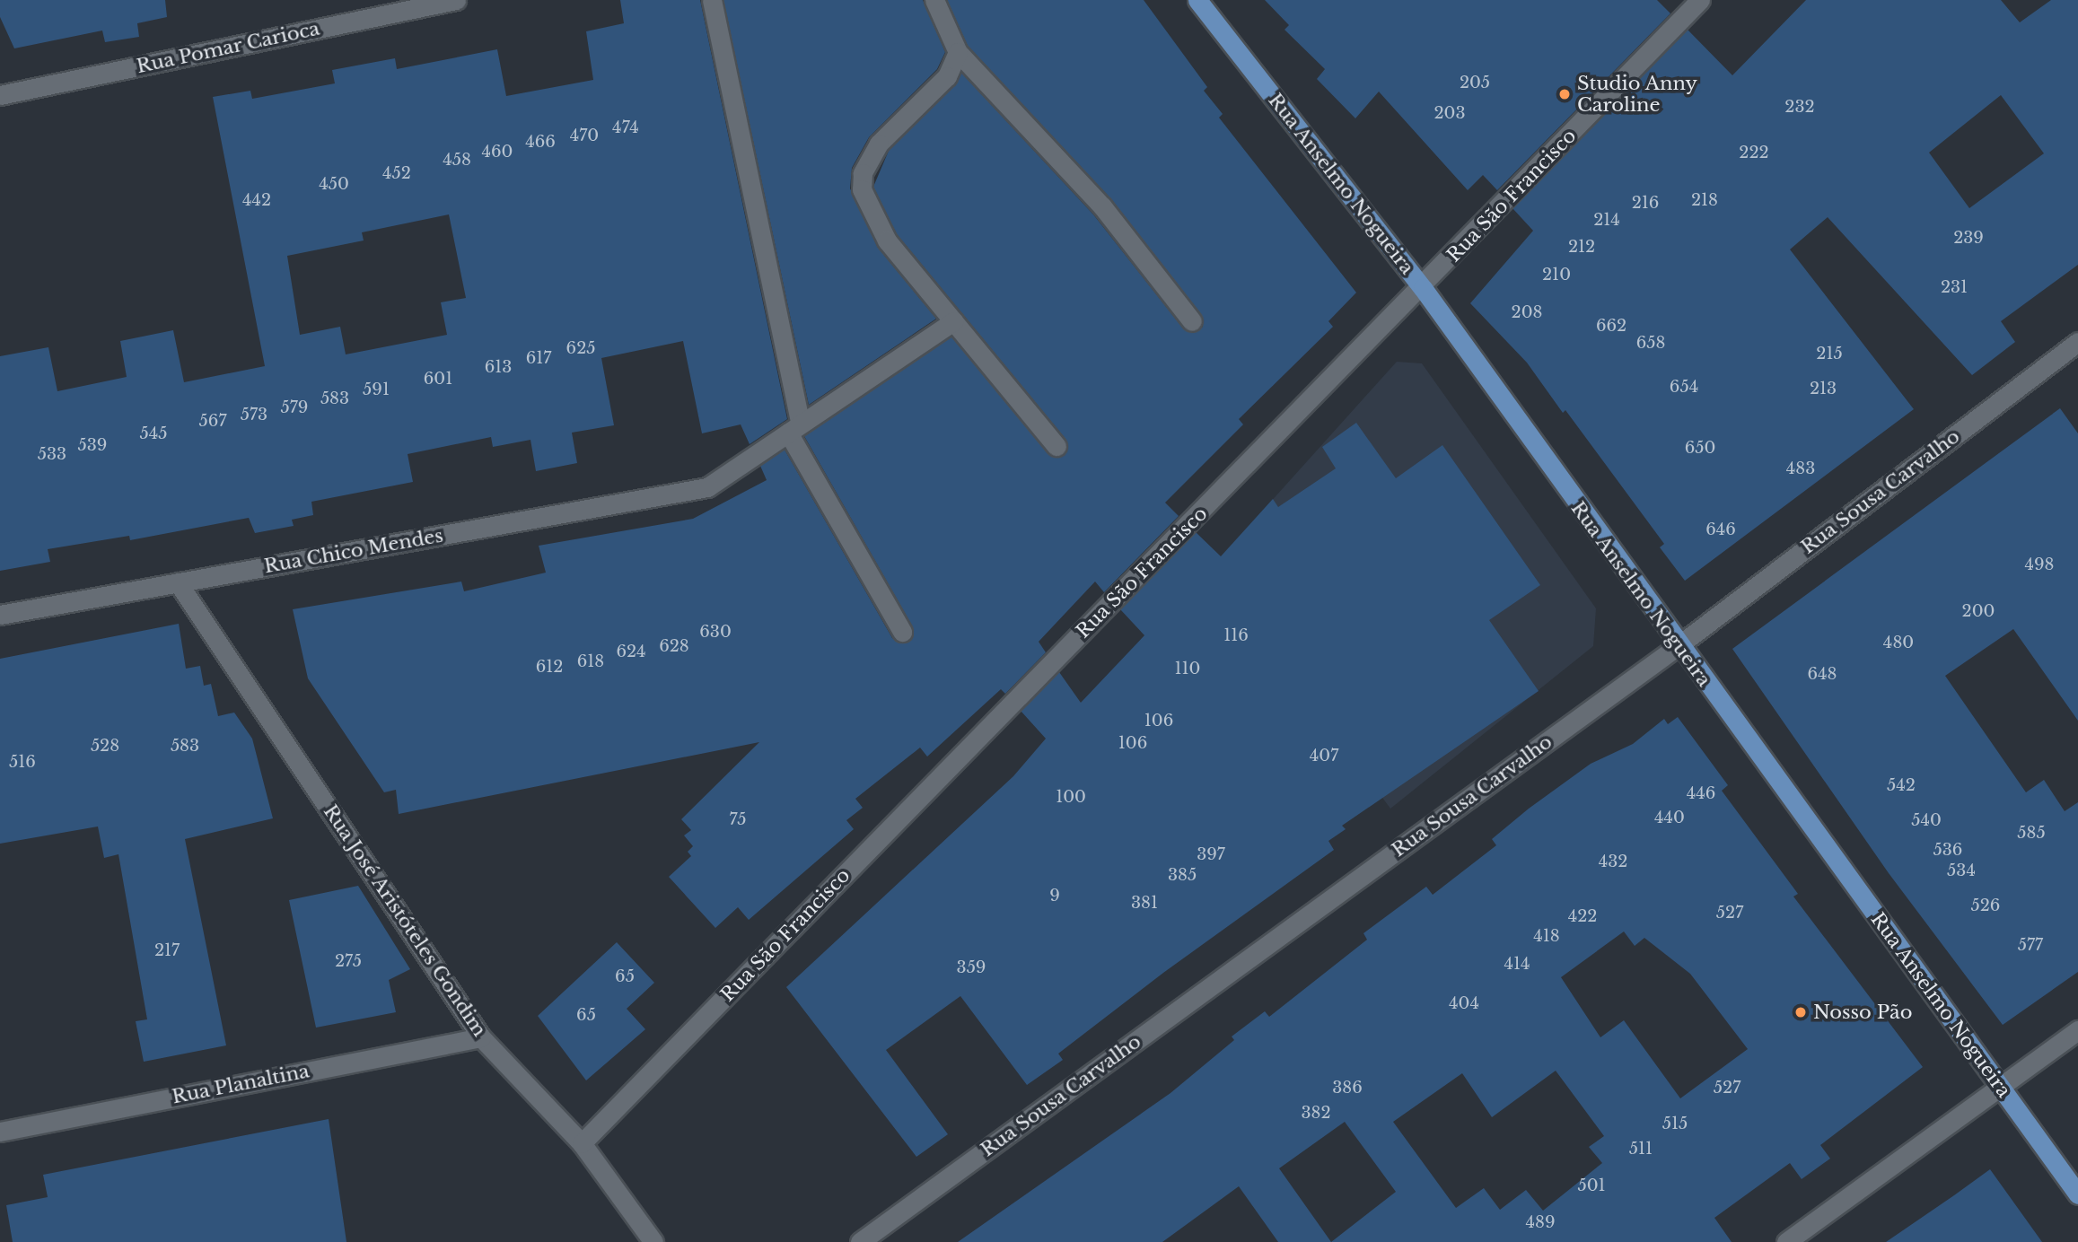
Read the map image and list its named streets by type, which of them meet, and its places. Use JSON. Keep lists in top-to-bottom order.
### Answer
{
  "streets": {
    "main road": ["Rua Anselmo Nogueira"],
    "street": [
      "Rua Pomar Carioca",
      "Rua São Francisco",
      "Rua Sousa Carvalho",
      "Rua Chico Mendes",
      "Rua José Aristóteles Gondim",
      "Rua Planaltina"
    ]
  },
  "crossings": [
    ["Rua Anselmo Nogueira", "Rua São Francisco"],
    ["Rua Anselmo Nogueira", "Rua Sousa Carvalho"],
    ["Rua São Francisco", "Rua José Aristóteles Gondim"],
    ["Rua Chico Mendes", "Rua José Aristóteles Gondim"],
    ["Rua José Aristóteles Gondim", "Rua Planaltina"]
  ],
  "places": ["Studio Anny Caroline", "Nosso Pão"],
  "house_numbers": [
    "205",
    "232",
    "203",
    "474",
    "470",
    "466",
    "460",
    "222",
    "458",
    "452",
    "450",
    "442",
    "218",
    "216",
    "214",
    "239",
    "212",
    "210",
    "231",
    "208",
    "662",
    "658",
    "625",
    "215",
    "617",
    "613",
    "601",
    "654",
    "213",
    "591",
    "583",
    "579",
    "573",
    "567",
    "545",
    "539",
    "650",
    "533",
    "483",
    "646",
    "498",
    "200",
    "630",
    "116",
    "480",
    "628",
    "624",
    "618",
    "612",
    "110",
    "648",
    "106",
    "106",
    "528",
    "583",
    "407",
    "516",
    "542",
    "446",
    "100",
    "440",
    "75",
    "540",
    "585",
    "536",
    "397",
    "432",
    "534",
    "385",
    "9",
    "381",
    "526",
    "527",
    "422",
    "418",
    "577",
    "217",
    "275",
    "414",
    "359",
    "65",
    "404",
    "65",
    "386",
    "527",
    "382",
    "515",
    "511",
    "501",
    "489"
  ]
}
